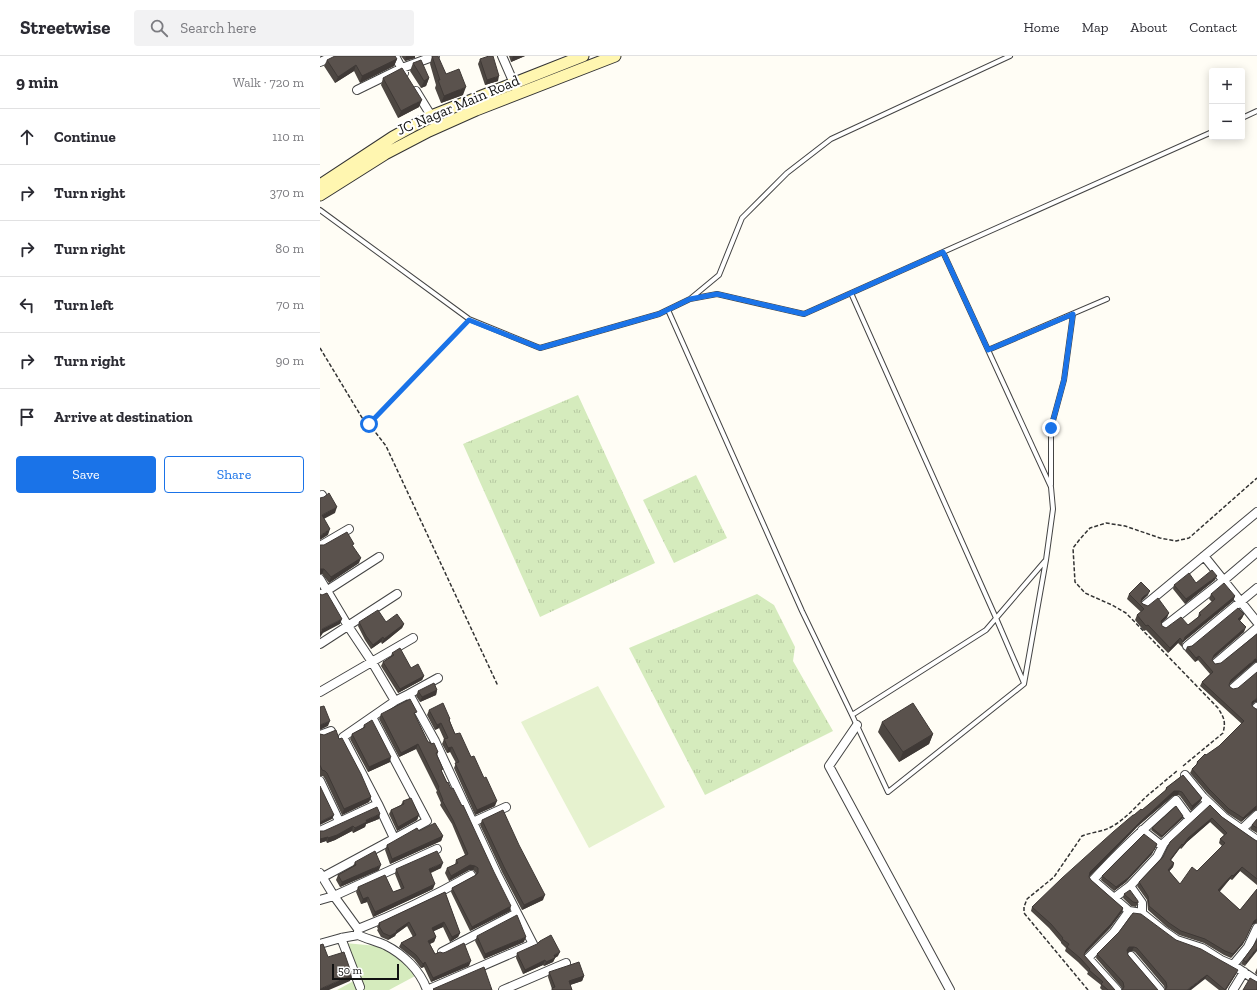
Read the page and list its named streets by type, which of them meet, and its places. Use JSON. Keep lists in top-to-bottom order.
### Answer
{
  "streets": {
    "main road": ["JC Nagar Main Road"]
  },
  "scale_bar": "50 m",
  "page": {
    "header": "Streetwise",
    "search": "Search here",
    "nav": [
      "Home",
      "Map",
      "About",
      "Contact"
    ],
    "heading": ["9 min", "Walk · 720 m"],
    "map_buttons": ["+", "−"],
    "list": [
      ["Continue", "110 m"],
      ["Turn right", "370 m"],
      ["Turn right", "80 m"],
      ["Turn left", "70 m"],
      ["Turn right", "90 m"],
      "Arrive at destination"
    ],
    "buttons": ["Save", "Share"],
    "scale": "50 m"
  }
}
